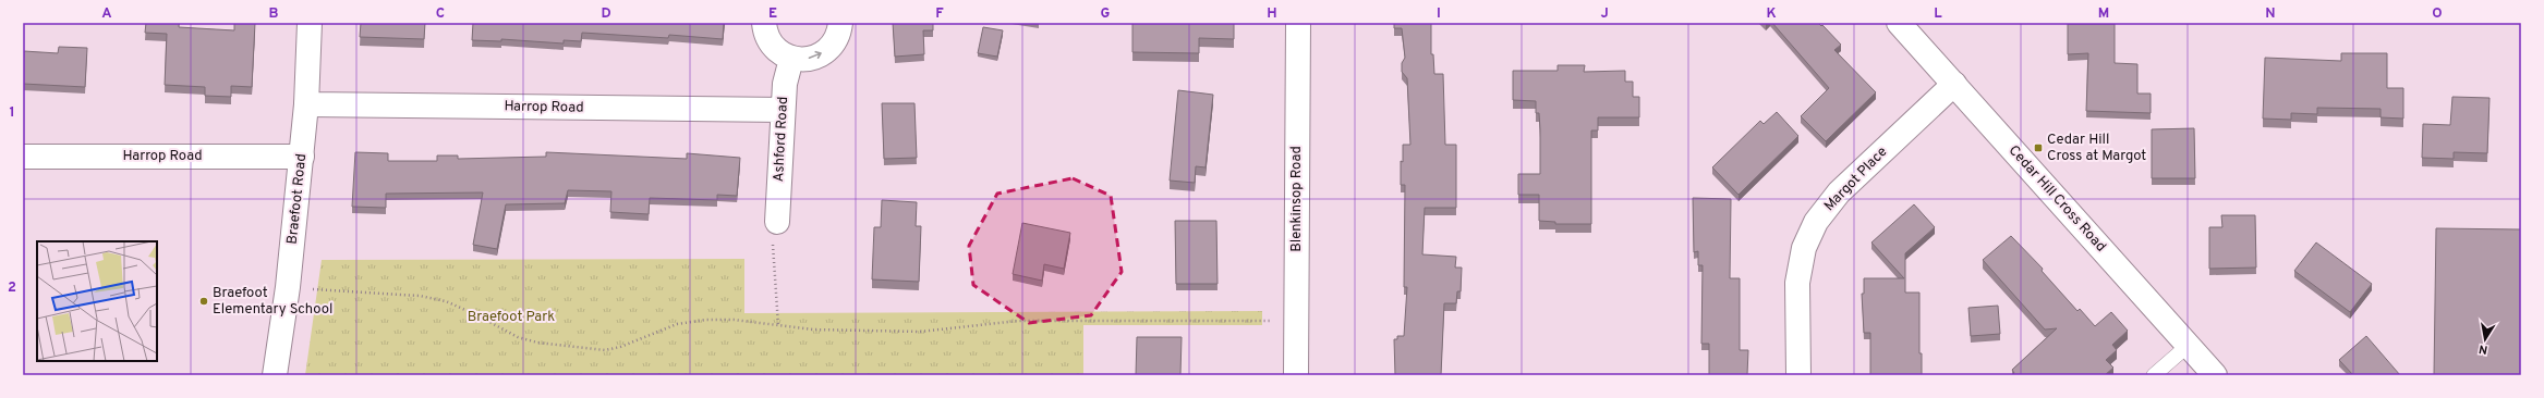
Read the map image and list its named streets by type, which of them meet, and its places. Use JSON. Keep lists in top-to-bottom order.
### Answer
{
  "streets": {
    "street": [
      "Harrop Road",
      "Ashford Road",
      "Margot Place",
      "Braefoot Road",
      "Blenkinsop Road",
      "Cedar Hill Cross Road"
    ]
  },
  "crossings": [
    ["Harrop Road", "Ashford Road"],
    ["Harrop Road", "Braefoot Road"],
    ["Margot Place", "Cedar Hill Cross Road"]
  ],
  "parks": ["Braefoot Park"],
  "places": {
    "transit": ["Cedar Hill Cross at Margot"],
    "other": ["Braefoot Elementary School"]
  },
  "north": "bottom",
  "grid": {
    "columns": [
      "A",
      "B",
      "C",
      "D",
      "E",
      "F",
      "G",
      "H",
      "I",
      "J",
      "K",
      "L",
      "M",
      "N",
      "O"
    ],
    "rows": ["1", "2"]
  }
}
